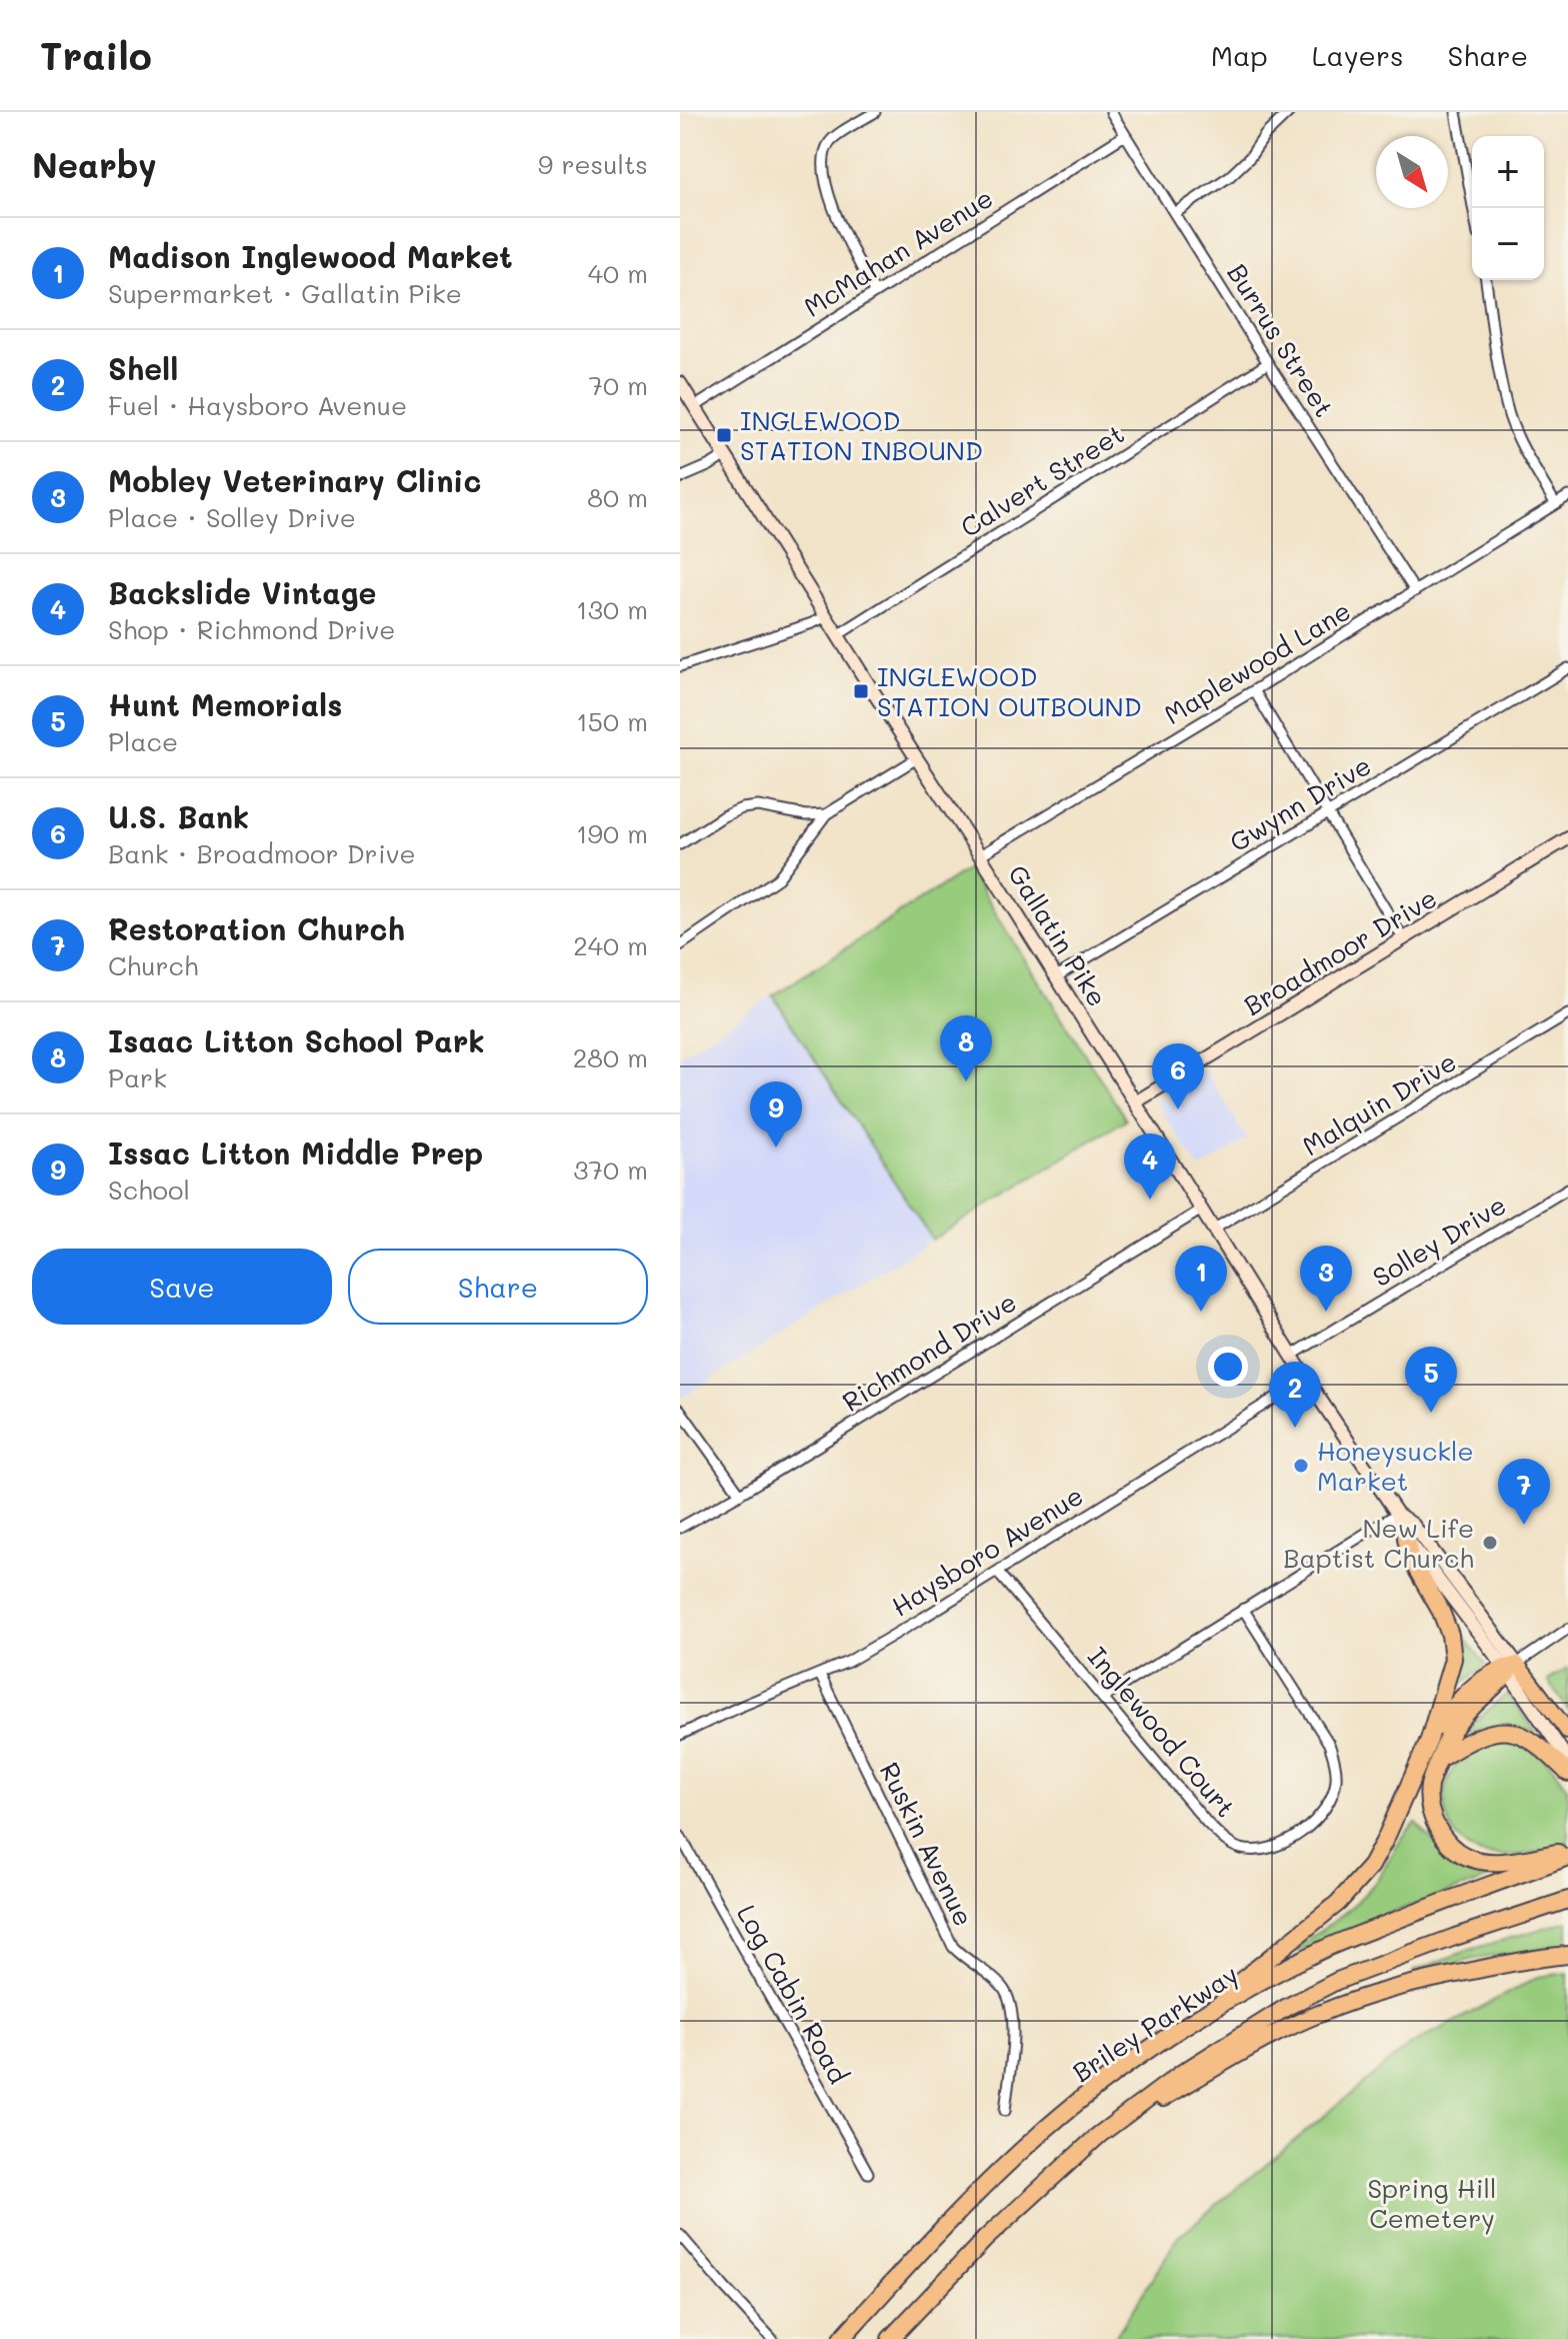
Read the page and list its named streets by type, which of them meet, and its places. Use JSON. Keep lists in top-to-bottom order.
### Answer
{
  "streets": {
    "highway": ["Briley Parkway"],
    "main road": ["Gallatin Pike", "Broadmoor Drive"],
    "street": [
      "McMahan Avenue",
      "Burrus Street",
      "Calvert Street",
      "Maplewood Lane",
      "Gwynn Drive",
      "Malquin Drive",
      "Solley Drive",
      "Richmond Drive",
      "Haysboro Avenue",
      "Inglewood Court",
      "Ruskin Avenue",
      "Log Cabin Road"
    ]
  },
  "crossings": [
    ["McMahan Avenue", "Burrus Street"],
    ["McMahan Avenue", "Gallatin Pike"],
    ["Burrus Street", "Calvert Street"],
    ["Burrus Street", "Maplewood Lane"],
    ["Calvert Street", "Gallatin Pike"],
    ["Maplewood Lane", "Gallatin Pike"],
    ["Gwynn Drive", "Gallatin Pike"],
    ["Gallatin Pike", "Broadmoor Drive"],
    ["Gallatin Pike", "Malquin Drive"],
    ["Gallatin Pike", "Solley Drive"],
    ["Gallatin Pike", "Richmond Drive"],
    ["Gallatin Pike", "Haysboro Avenue"],
    ["Haysboro Avenue", "Inglewood Court"],
    ["Haysboro Avenue", "Ruskin Avenue"]
  ],
  "parks": ["Spring Hill Cemetery"],
  "places": {
    "transit": ["INGLEWOOD STATION INBOUND", "INGLEWOOD STATION OUTBOUND"],
    "other": ["Honeysuckle Market", "New Life Baptist Church"]
  },
  "north": "bottom right",
  "page": {
    "header": "Trailo",
    "nav": ["Map", "Layers", "Share"],
    "heading": ["Nearby", "9 results"],
    "map_buttons": ["+", "−"],
    "list": [
      {
        "mark": "1",
        "name": "Madison Inglewood Market",
        "note": "Supermarket · Gallatin Pike",
        "value": "40 m"
      },
      {
        "mark": "2",
        "name": "Shell",
        "note": "Fuel · Haysboro Avenue",
        "value": "70 m"
      },
      {
        "mark": "3",
        "name": "Mobley Veterinary Clinic",
        "note": "Place · Solley Drive",
        "value": "80 m"
      },
      {
        "mark": "4",
        "name": "Backslide Vintage",
        "note": "Shop · Richmond Drive",
        "value": "130 m"
      },
      {
        "mark": "5",
        "name": "Hunt Memorials",
        "note": "Place",
        "value": "150 m"
      },
      {
        "mark": "6",
        "name": "U.S. Bank",
        "note": "Bank · Broadmoor Drive",
        "value": "190 m"
      },
      {
        "mark": "7",
        "name": "Restoration Church",
        "note": "Church",
        "value": "240 m"
      },
      {
        "mark": "8",
        "name": "Isaac Litton School Park",
        "note": "Park",
        "value": "280 m"
      },
      {
        "mark": "9",
        "name": "Issac Litton Middle Prep",
        "note": "School",
        "value": "370 m"
      }
    ],
    "pins": [
      "8",
      "6",
      "9",
      "4",
      "1",
      "3",
      "5",
      "2",
      "7"
    ],
    "buttons": ["Save", "Share"]
  }
}
